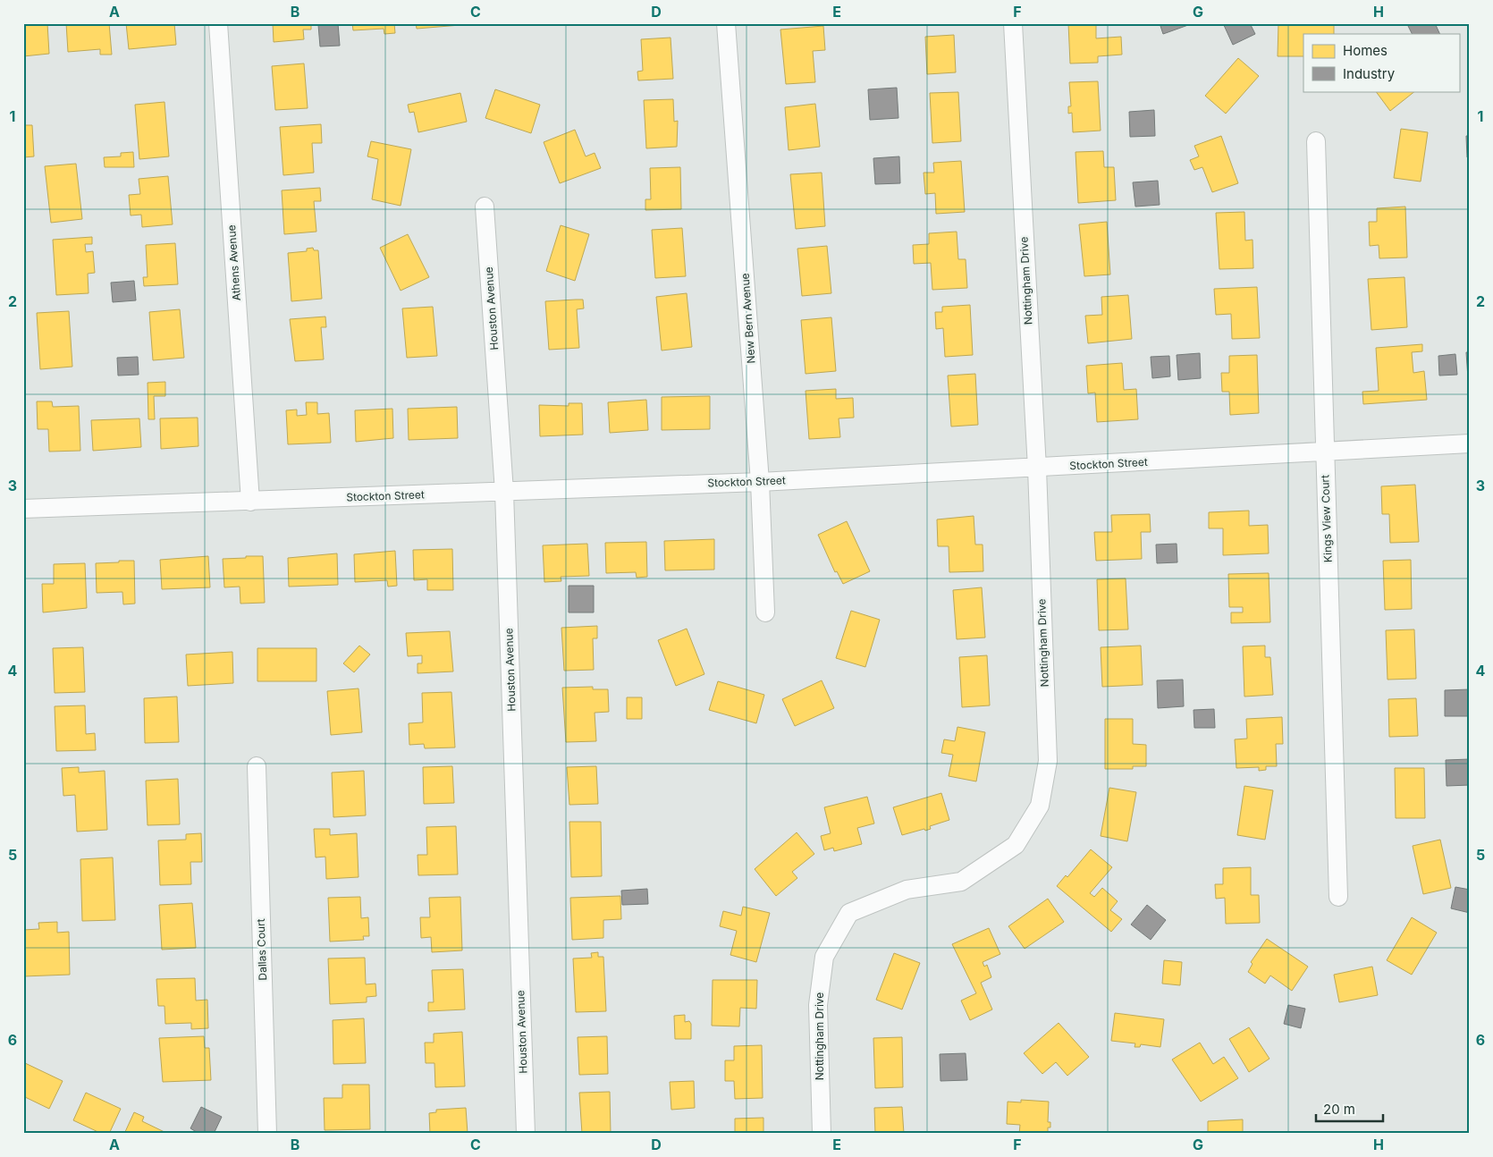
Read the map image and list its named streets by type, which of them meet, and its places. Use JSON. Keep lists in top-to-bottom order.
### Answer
{
  "streets": {
    "street": [
      "Athens Avenue",
      "Nottingham Drive",
      "Houston Avenue",
      "New Bern Avenue",
      "Stockton Street",
      "Kings View Court",
      "Dallas Court"
    ]
  },
  "crossings": [
    ["Athens Avenue", "Stockton Street"],
    ["Nottingham Drive", "Stockton Street"],
    ["Houston Avenue", "Stockton Street"],
    ["New Bern Avenue", "Stockton Street"],
    ["Stockton Street", "Kings View Court"]
  ],
  "legend": ["Homes", "Industry"],
  "scale_bar": "20 m",
  "grid": {
    "columns": [
      "A",
      "B",
      "C",
      "D",
      "E",
      "F",
      "G",
      "H"
    ],
    "rows": [
      "1",
      "2",
      "3",
      "4",
      "5",
      "6"
    ]
  }
}
